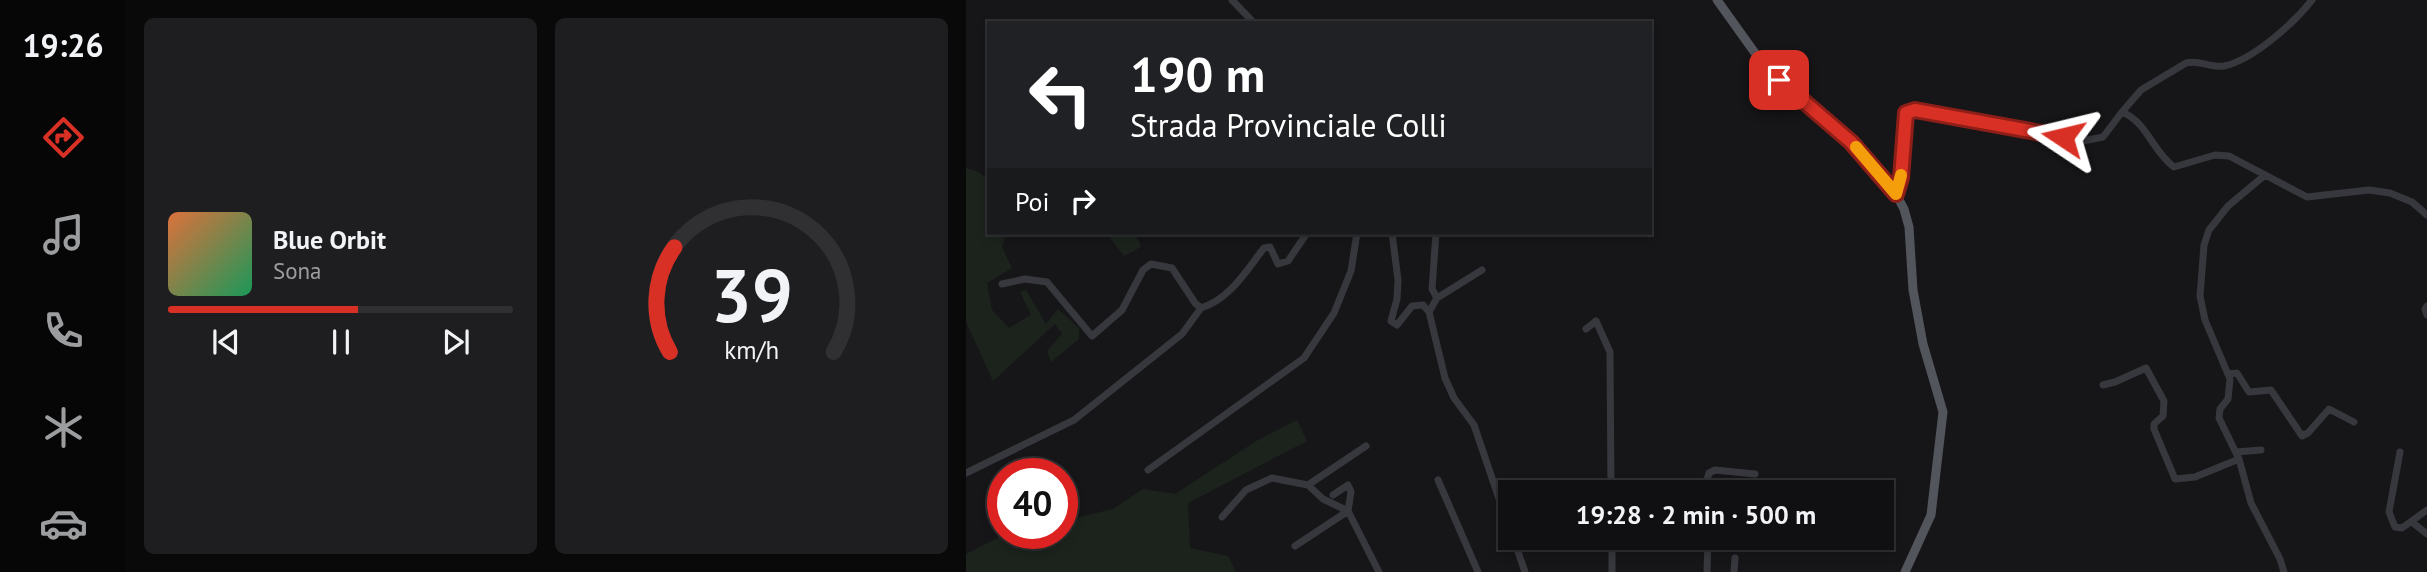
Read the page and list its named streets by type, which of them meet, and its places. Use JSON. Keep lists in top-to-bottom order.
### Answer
{
  "page": {
    "tabs": "19:26",
    "turn": ["190 m", "Strada Provinciale Colli"],
    "then": "Poi",
    "song": ["Blue Orbit", "Sona"],
    "limit": "40",
    "trip": "19:28 · 2 min · 500 m",
    "gauge": ["39", "km/h"]
  }
}
